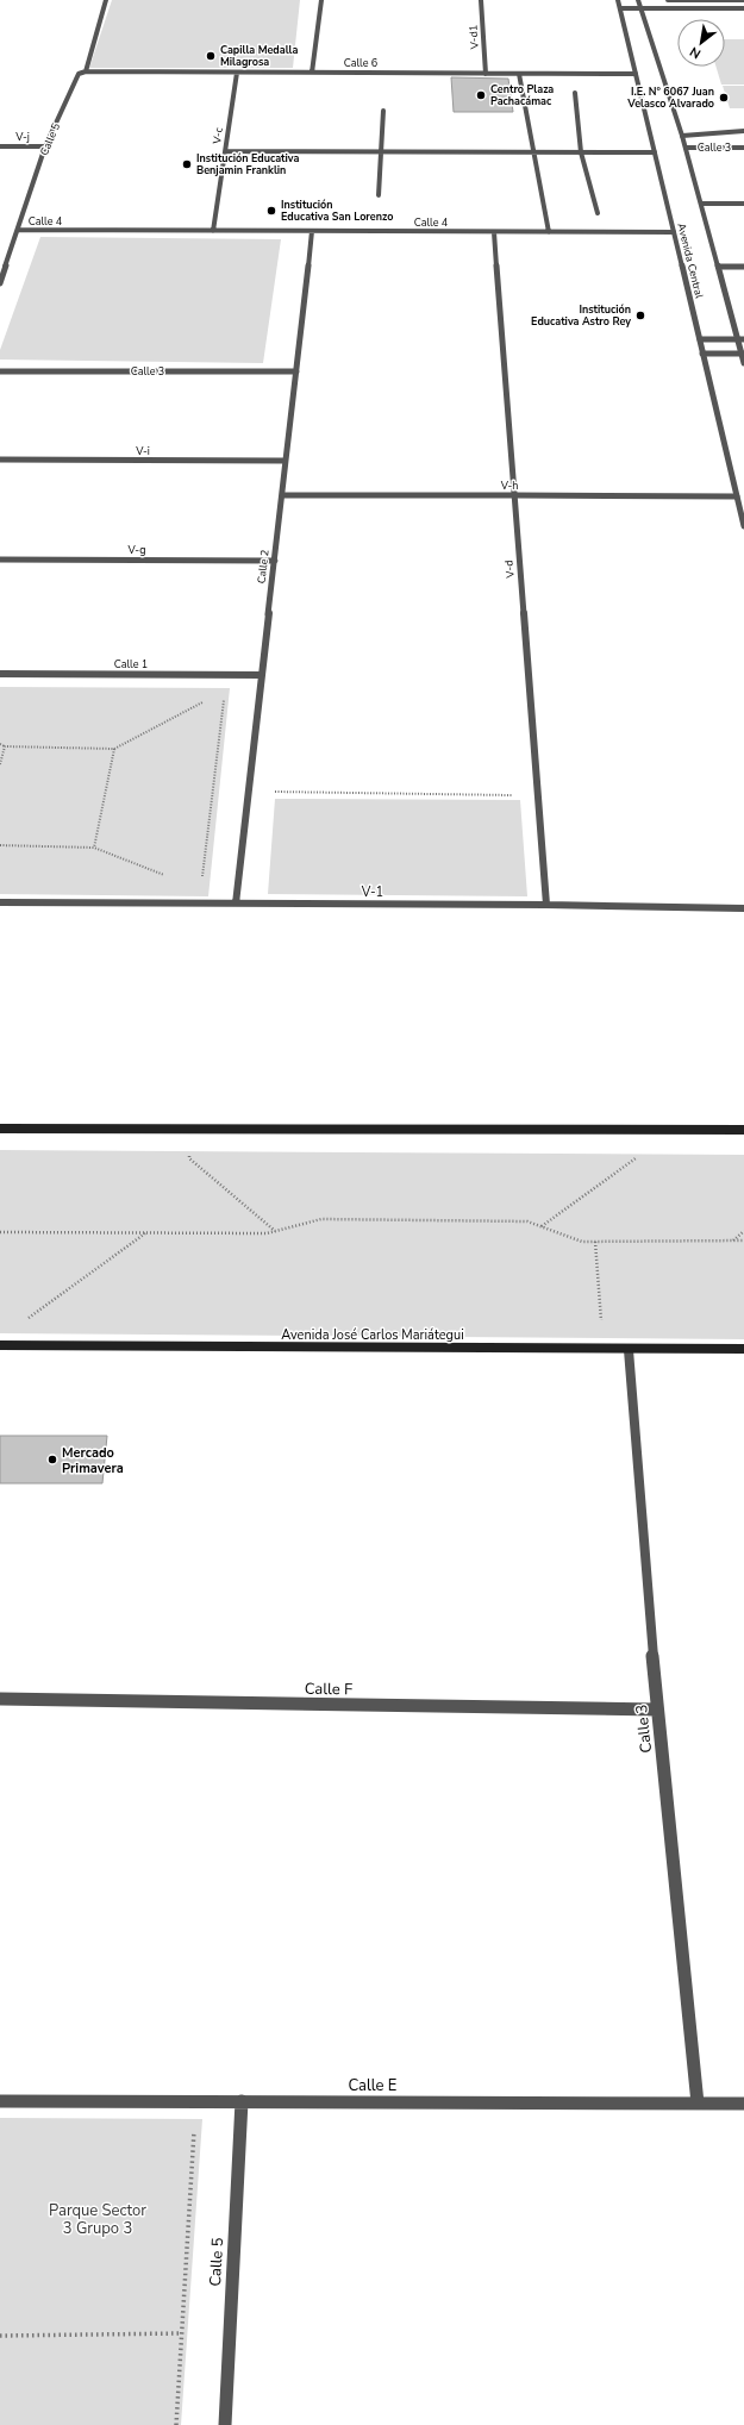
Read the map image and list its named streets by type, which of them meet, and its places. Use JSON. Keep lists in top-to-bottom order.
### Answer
{
  "streets": {
    "main road": ["Avenida José Carlos Mariátegui"],
    "street": [
      "V-d1",
      "Calle 6",
      "V-c",
      "V-j",
      "Calle 5",
      "Calle 3",
      "Calle 4",
      "Avenida Central",
      "V-i",
      "V-h",
      "V-g",
      "Calle 2",
      "V-d",
      "Calle 1",
      "V-1",
      "Calle F",
      "Calle E"
    ]
  },
  "crossings": [
    ["V-d1", "Calle 6"],
    ["Calle 6", "V-c"],
    ["Calle 6", "Calle 5"],
    ["Calle 6", "Avenida Central"],
    ["V-c", "Calle 4"],
    ["V-j", "Calle 5"],
    ["Calle 5", "Calle 4"],
    ["Calle 5", "Calle E"],
    ["Calle 3", "Avenida Central"],
    ["Calle 3", "Calle 2"],
    ["Calle 3", "Avenida José Carlos Mariátegui"],
    ["Calle 3", "Calle F"],
    ["Calle 3", "Calle E"],
    ["Calle 4", "Avenida Central"],
    ["Calle 4", "Calle 2"],
    ["Calle 4", "V-d"],
    ["Avenida Central", "V-h"],
    ["V-i", "Calle 2"],
    ["V-h", "Calle 2"],
    ["V-h", "V-d"],
    ["V-g", "Calle 2"],
    ["Calle 2", "Calle 1"],
    ["Calle 2", "V-1"],
    ["V-d", "V-1"]
  ],
  "parks": ["Parque Sector 3 Grupo 3"],
  "places": [
    "Capilla Medalla Milagrosa",
    "Centro Plaza Pachacámac",
    "I.E. N° 6067 Juan Velasco Alvarado",
    "Institución Educativa Benjamin Franklin",
    "Institución Educativa San Lorenzo",
    "Institución Educativa Astro Rey",
    "Mercado Primavera"
  ],
  "north": "bottom left"
}
